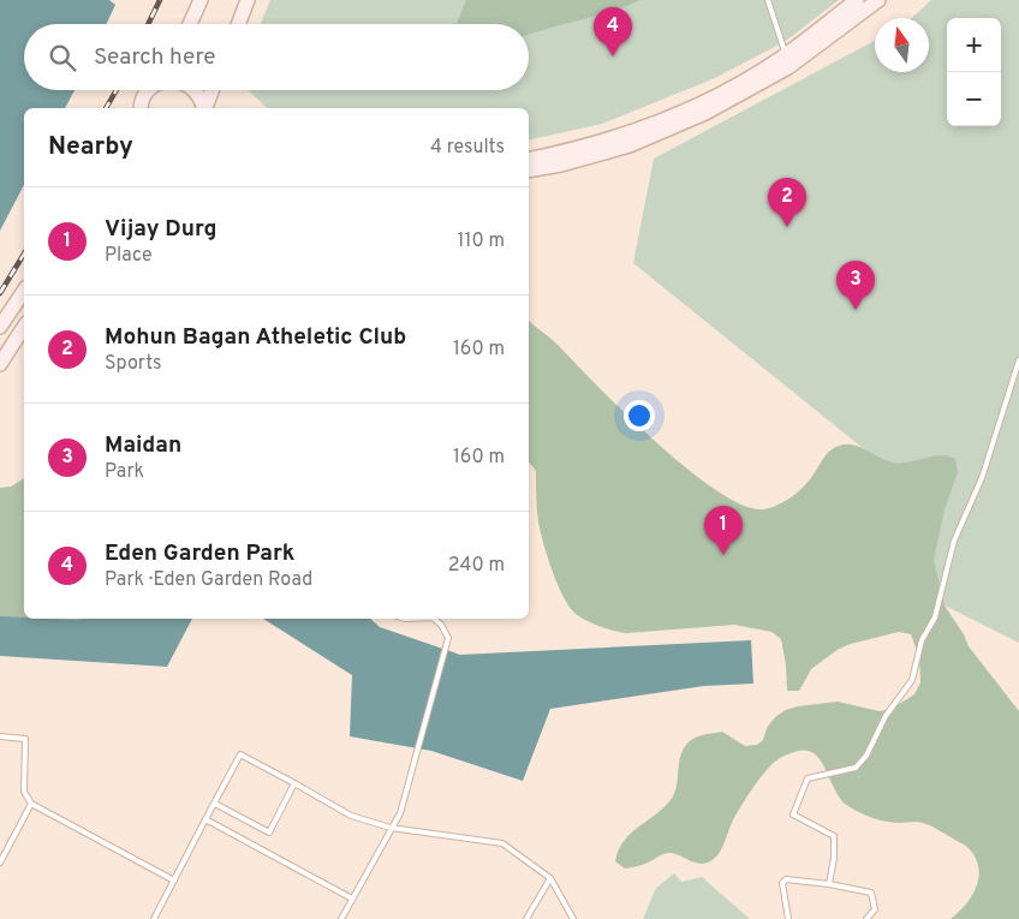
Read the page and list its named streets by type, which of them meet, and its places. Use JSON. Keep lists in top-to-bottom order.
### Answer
{
  "north": "top",
  "page": {
    "pins": [
      "4",
      "2",
      "3",
      "1"
    ],
    "map_buttons": ["+", "−"],
    "search": "Search here",
    "heading": ["Nearby", "4 results"],
    "list": [
      {
        "mark": "1",
        "name": "Vijay Durg",
        "note": "Place",
        "value": "110 m"
      },
      {
        "mark": "2",
        "name": "Mohun Bagan Atheletic Club",
        "note": "Sports",
        "value": "160 m"
      },
      {
        "mark": "3",
        "name": "Maidan",
        "note": "Park",
        "value": "160 m"
      },
      {
        "mark": "4",
        "name": "Eden Garden Park",
        "note": "Park · Eden Garden Road",
        "value": "240 m"
      }
    ]
  }
}
